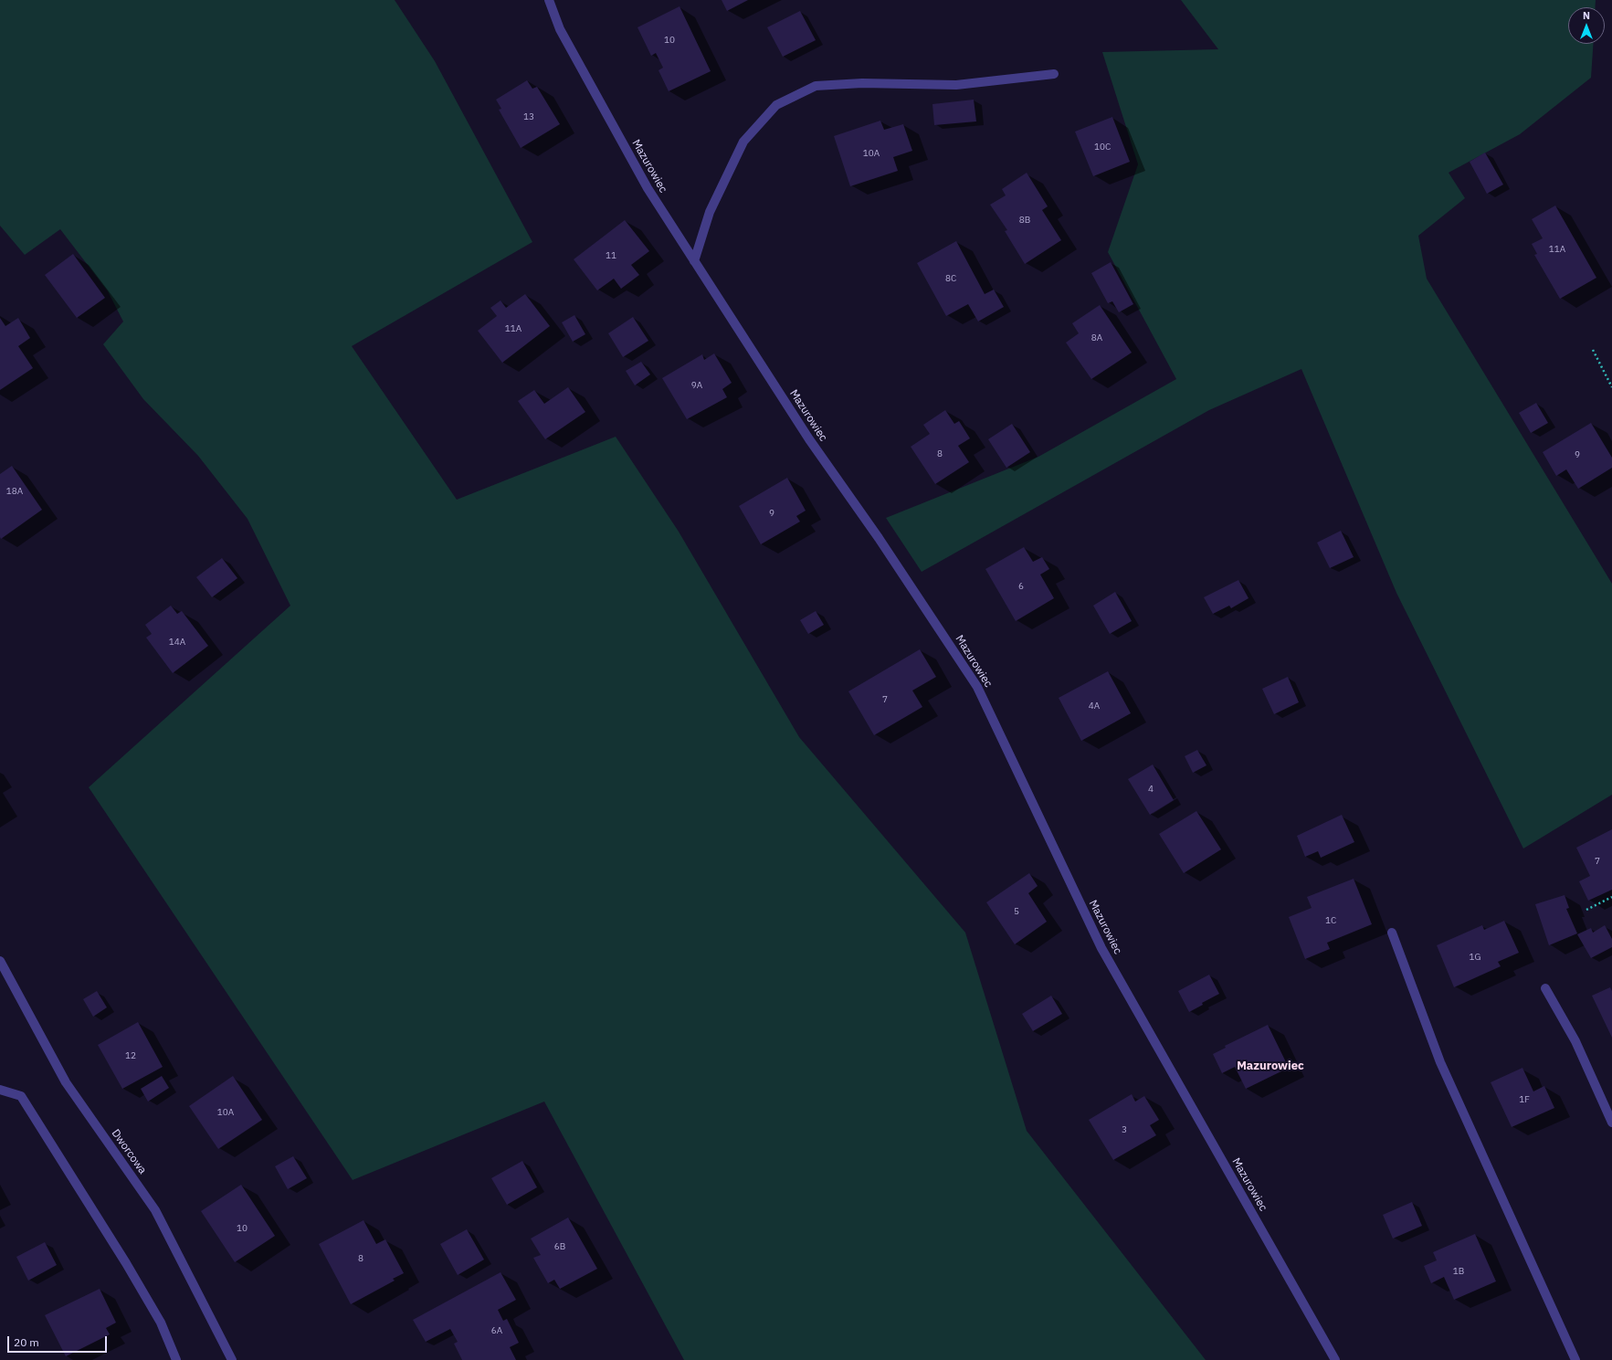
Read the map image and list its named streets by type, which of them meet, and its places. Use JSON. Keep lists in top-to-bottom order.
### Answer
{
  "streets": {
    "street": ["Mazurowiec", "Dworcowa"]
  },
  "districts": ["Mazurowiec"],
  "house_numbers": [
    "10",
    "13",
    "10C",
    "10A",
    "8B",
    "11A",
    "11",
    "8C",
    "11A",
    "8A",
    "9A",
    "8",
    "9",
    "18A",
    "9",
    "6",
    "14A",
    "7",
    "4A",
    "4",
    "7",
    "5",
    "1C",
    "1G",
    "12",
    "1F",
    "10A",
    "3",
    "10",
    "6B",
    "8",
    "1B",
    "6A"
  ],
  "scale_bar": "20 m",
  "north": "top"
}
